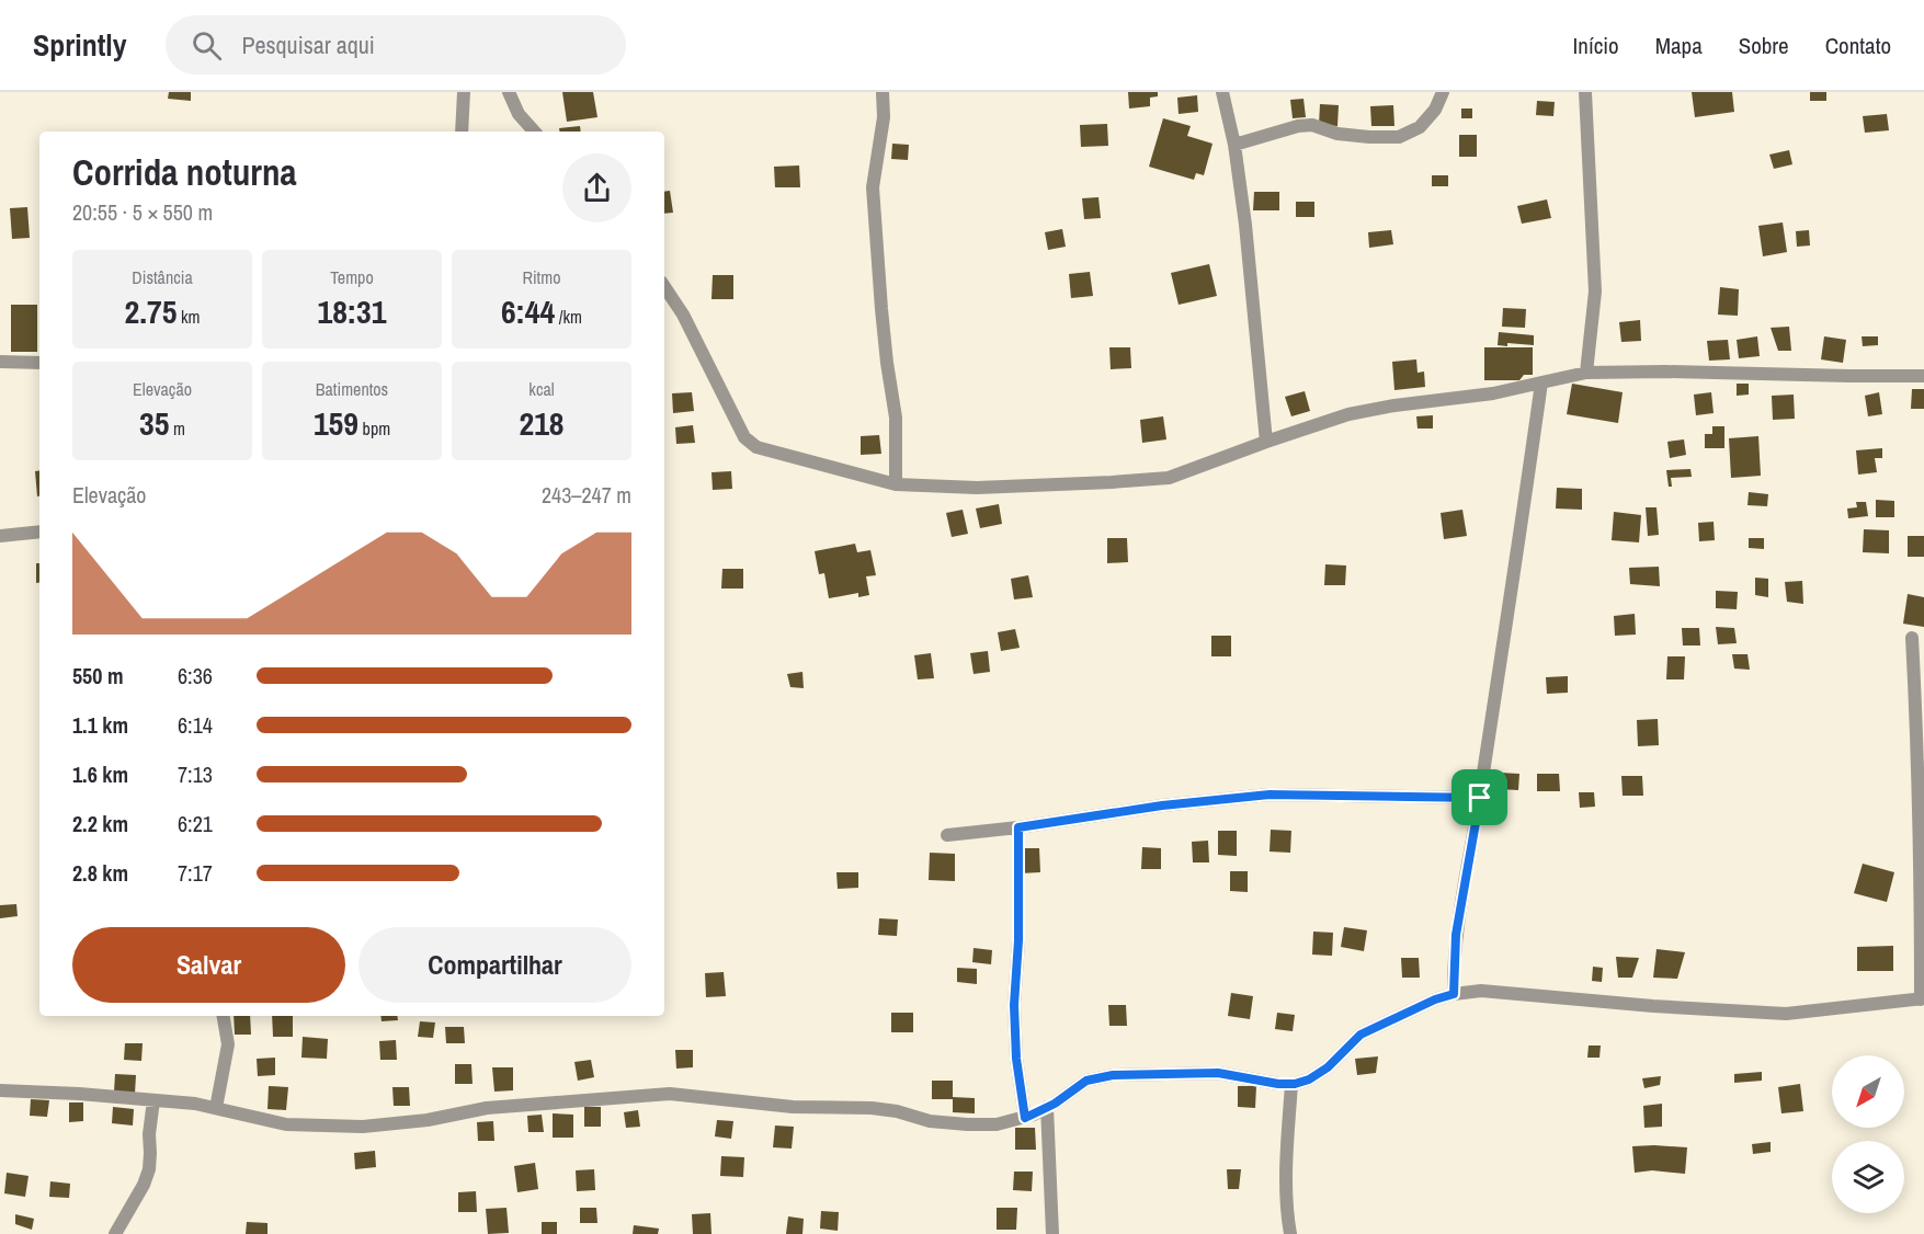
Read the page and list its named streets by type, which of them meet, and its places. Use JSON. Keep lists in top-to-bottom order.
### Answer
{
  "north": "bottom left",
  "page": {
    "header": "Sprintly",
    "search": "Pesquisar aqui",
    "nav": [
      "Início",
      "Mapa",
      "Sobre",
      "Contato"
    ],
    "heading": ["Corrida noturna", "20:55 · 5 × 550 m"],
    "stats": [
      ["Distância", "2.75 km"],
      ["Tempo", "18:31"],
      ["Ritmo", "6:44 /km"],
      ["Elevação", "35 m"],
      ["Batimentos", "159 bpm"],
      ["kcal", "218"]
    ],
    "chart": ["Elevação", "243–247 m"],
    "list": [
      {
        "name": "550 m",
        "note": "6:36"
      },
      {
        "name": "1.1 km",
        "note": "6:14"
      },
      {
        "name": "1.6 km",
        "note": "7:13"
      },
      {
        "name": "2.2 km",
        "note": "6:21"
      },
      {
        "name": "2.8 km",
        "note": "7:17"
      }
    ],
    "buttons": ["Salvar", "Compartilhar"]
  }
}
